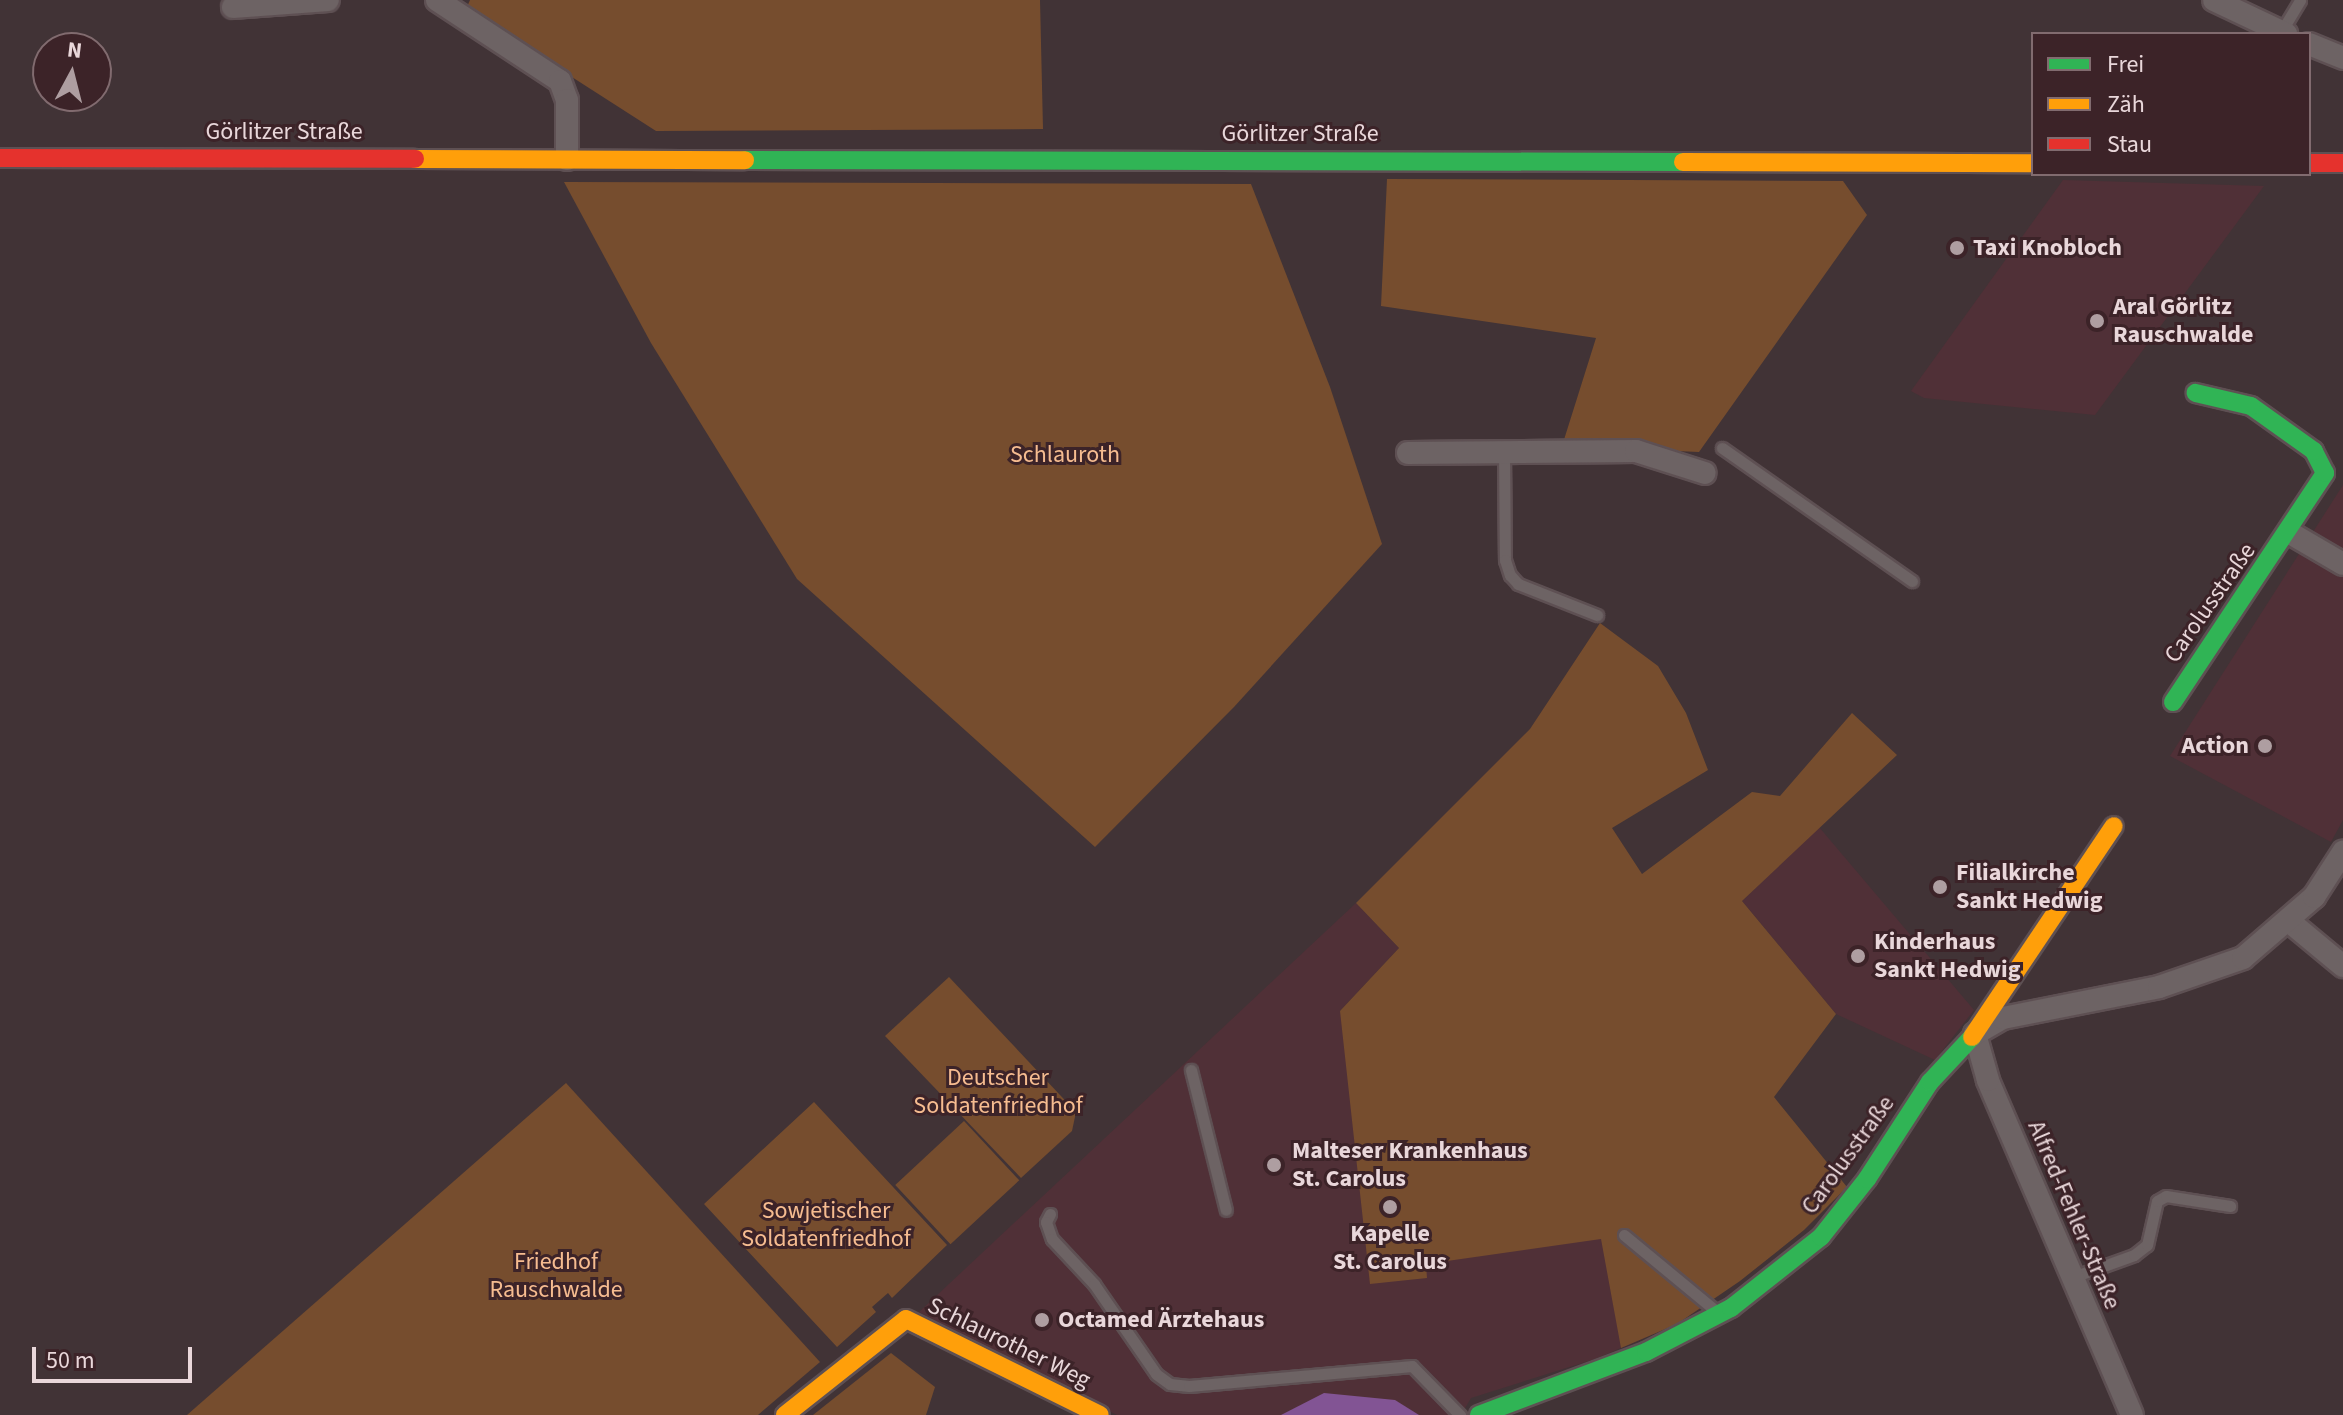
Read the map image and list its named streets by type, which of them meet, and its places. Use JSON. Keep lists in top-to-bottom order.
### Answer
{
  "streets": {
    "street": [
      "Görlitzer Straße",
      "Carolusstraße",
      "Alfred-Fehler-Straße",
      "Schlaurother Weg"
    ]
  },
  "crossings": [
    ["Carolusstraße", "Alfred-Fehler-Straße"]
  ],
  "parks": [
    "Schlauroth",
    "Deutscher Soldatenfriedhof",
    "Sowjetischer Soldatenfriedhof",
    "Friedhof Rauschwalde"
  ],
  "places": [
    "Taxi Knobloch",
    "Aral Görlitz Rauschwalde",
    "Action",
    "Filialkirche Sankt Hedwig",
    "Kinderhaus Sankt Hedwig",
    "Malteser Krankenhaus St. Carolus",
    "Kapelle St. Carolus",
    "Octamed Ärztehaus"
  ],
  "legend": ["Frei", "Zäh", "Stau"],
  "scale_bar": "50 m",
  "north": "top"
}
